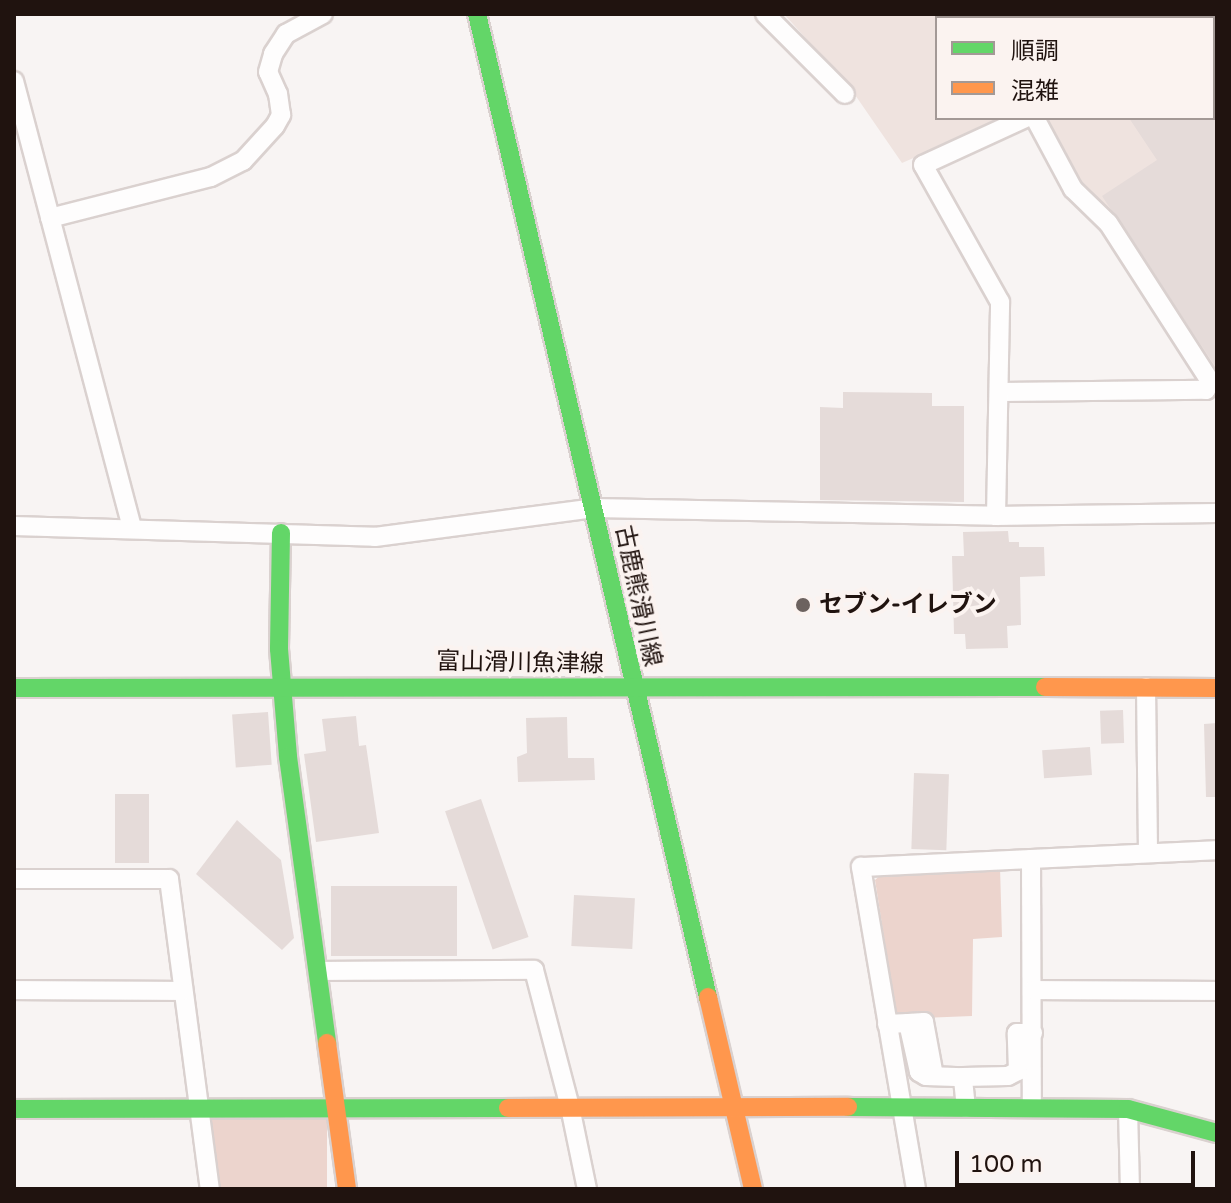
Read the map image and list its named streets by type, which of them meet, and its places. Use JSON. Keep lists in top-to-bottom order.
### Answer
{
  "streets": {
    "main road": ["古鹿熊滑川線", "富山滑川魚津線"]
  },
  "crossings": [
    ["古鹿熊滑川線", "富山滑川魚津線"]
  ],
  "places": ["セブン-イレブン"],
  "legend": ["順調", "混雑"],
  "scale_bar": "100 m"
}
